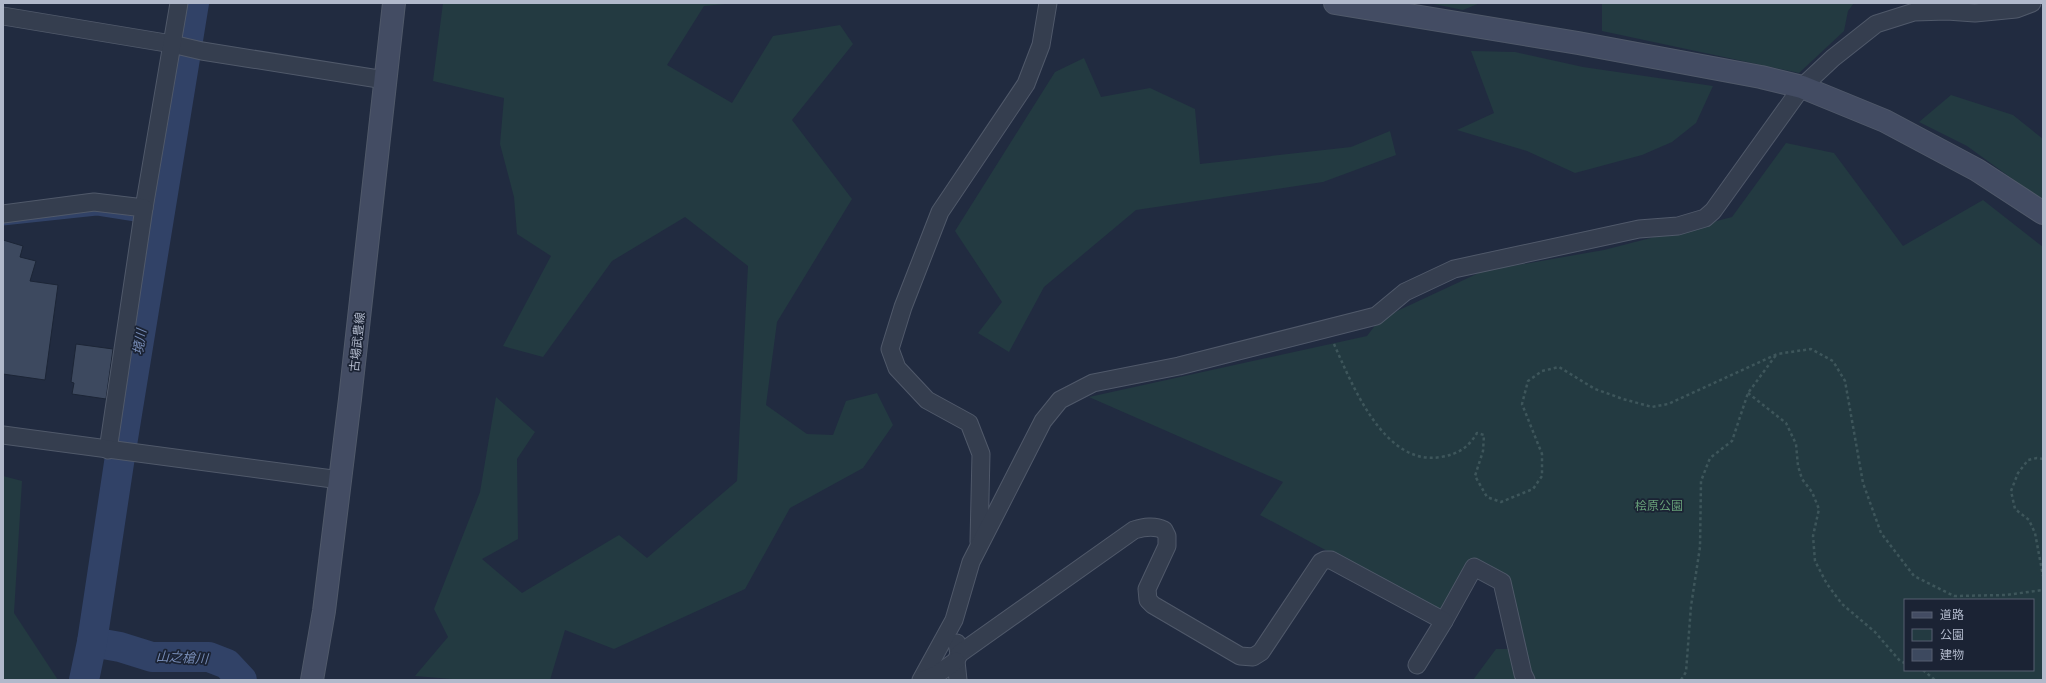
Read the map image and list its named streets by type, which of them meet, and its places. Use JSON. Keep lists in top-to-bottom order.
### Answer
{
  "streets": {
    "street": ["古場武豊線"]
  },
  "water": ["境川", "山之槍川"],
  "parks": ["桧原公園"],
  "legend": ["道路", "公園", "建物"]
}
